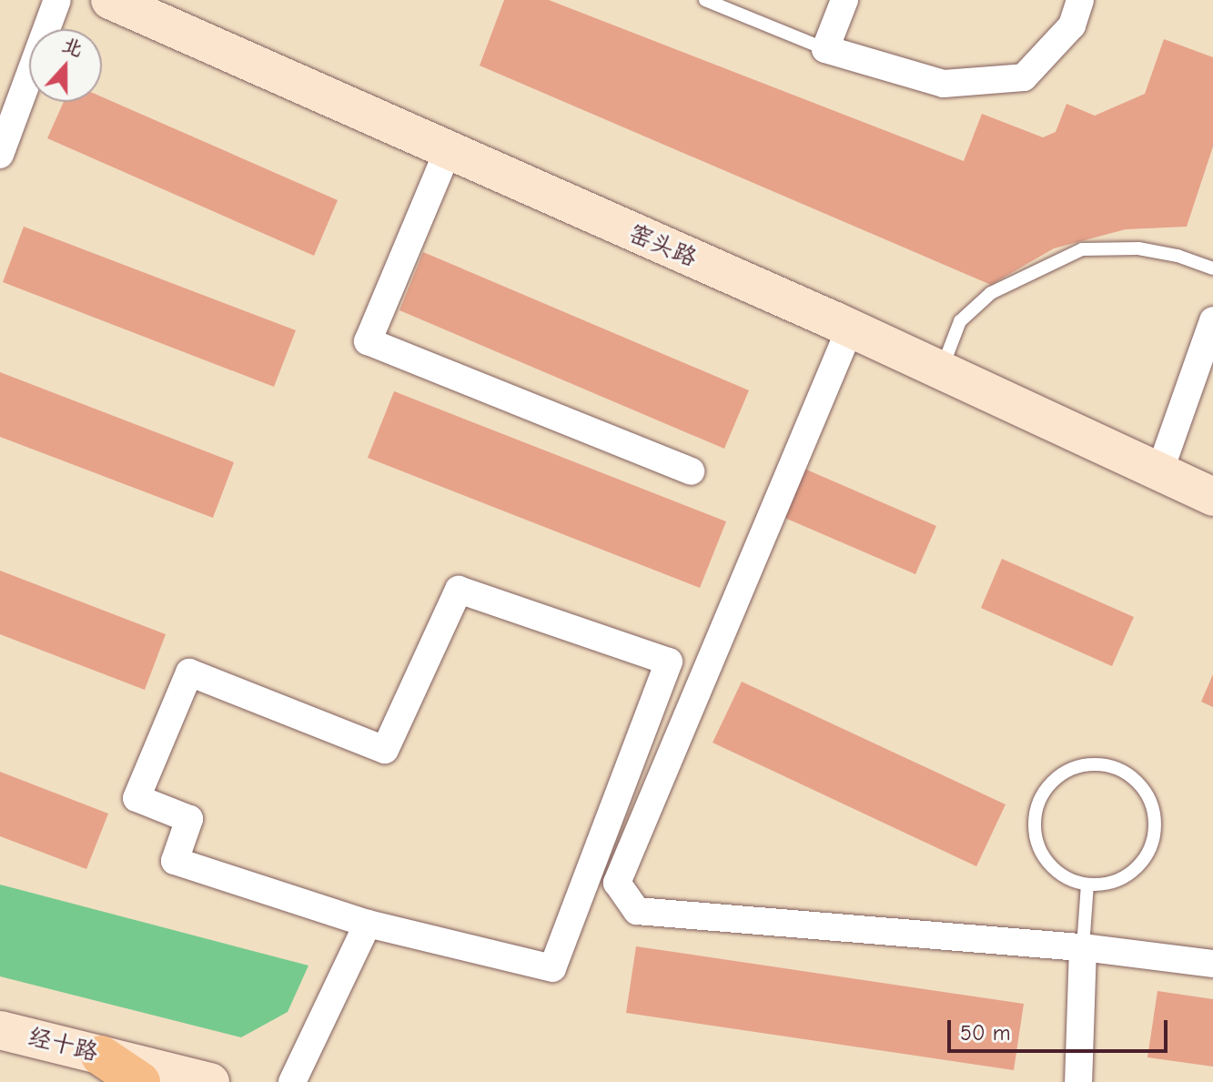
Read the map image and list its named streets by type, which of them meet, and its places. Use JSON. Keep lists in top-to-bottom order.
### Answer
{
  "streets": {
    "main road": ["窑头路", "经十路"]
  },
  "scale_bar": "50 m",
  "north": "top"
}
